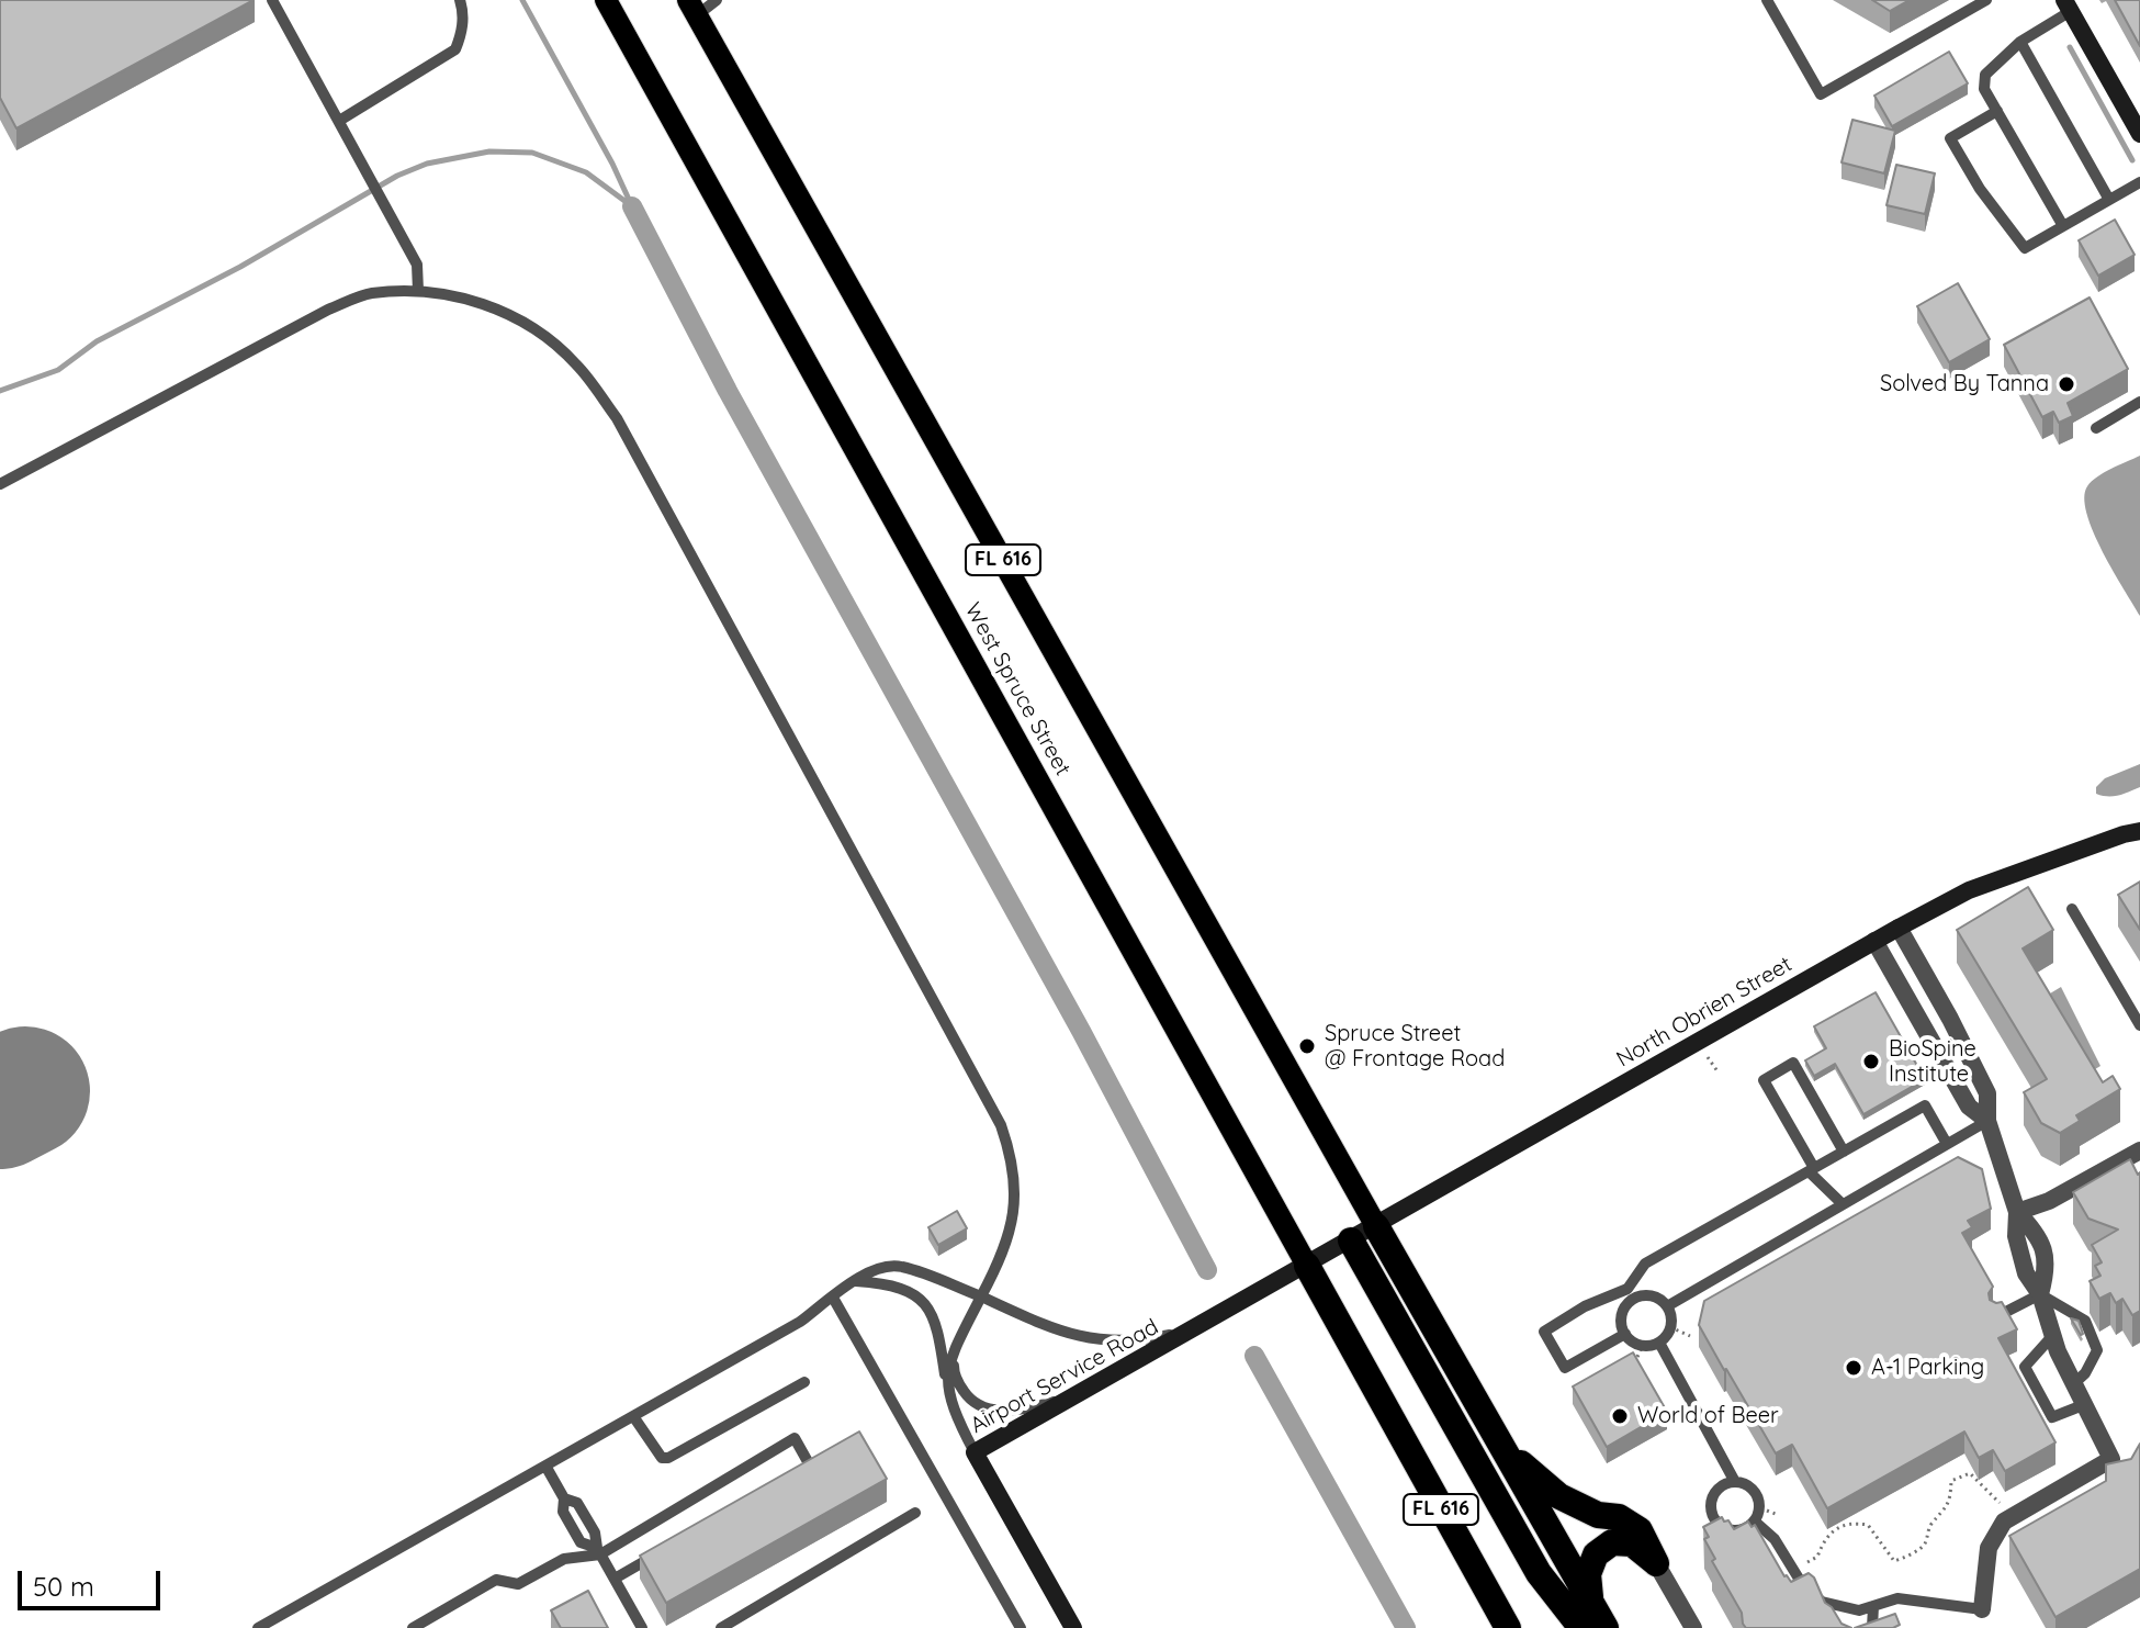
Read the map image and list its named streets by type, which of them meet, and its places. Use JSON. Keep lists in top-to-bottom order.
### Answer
{
  "streets": {
    "highway": ["FL 616"],
    "main road": ["West Spruce Street"],
    "street": ["North Obrien Street", "Airport Service Road"]
  },
  "crossings": [
    ["FL 616", "West Spruce Street"],
    ["FL 616", "North Obrien Street"],
    ["FL 616", "Airport Service Road"],
    ["West Spruce Street", "North Obrien Street"],
    ["West Spruce Street", "Airport Service Road"],
    ["North Obrien Street", "Airport Service Road"]
  ],
  "places": [
    "Solved By Tanna",
    "Spruce Street @ Frontage Road",
    "BioSpine Institute",
    "A-1 Parking",
    "World of Beer"
  ],
  "scale_bar": "50 m"
}
